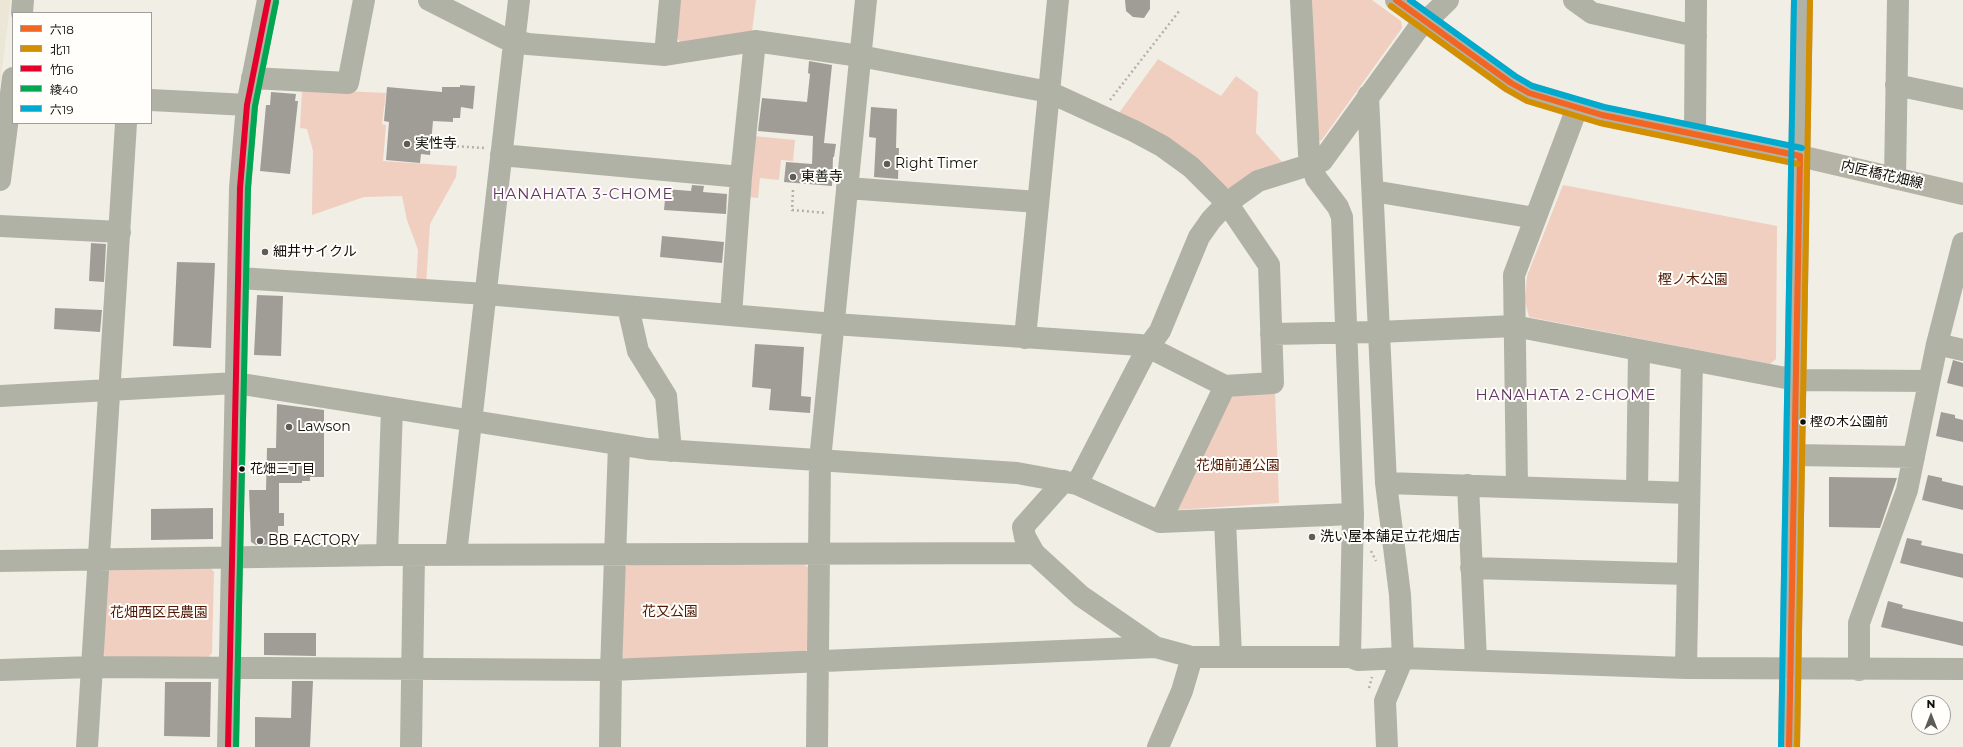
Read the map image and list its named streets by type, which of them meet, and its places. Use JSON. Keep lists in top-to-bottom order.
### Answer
{
  "streets": {
    "main road": ["内匠橋花畑線"]
  },
  "districts": ["HANAHATA 3-CHOME", "HANAHATA 2-CHOME"],
  "parks": [
    "樫ノ木公園",
    "花畑前通公園",
    "花又公園",
    "花畑西区民農園"
  ],
  "places": [
    "実性寺",
    "Right Timer",
    "東善寺",
    "細井サイクル",
    "樫の木公園前",
    "Lawson",
    "花畑三丁目",
    "洗い屋本舗足立花畑店",
    "BB FACTORY"
  ],
  "lines": [
    "transit line 六18",
    "transit line 北11",
    "transit line 竹16",
    "transit line 六19",
    "transit line 綾40"
  ],
  "legend": [
    "六18",
    "北11",
    "竹16",
    "綾40",
    "六19"
  ],
  "north": "top"
}
